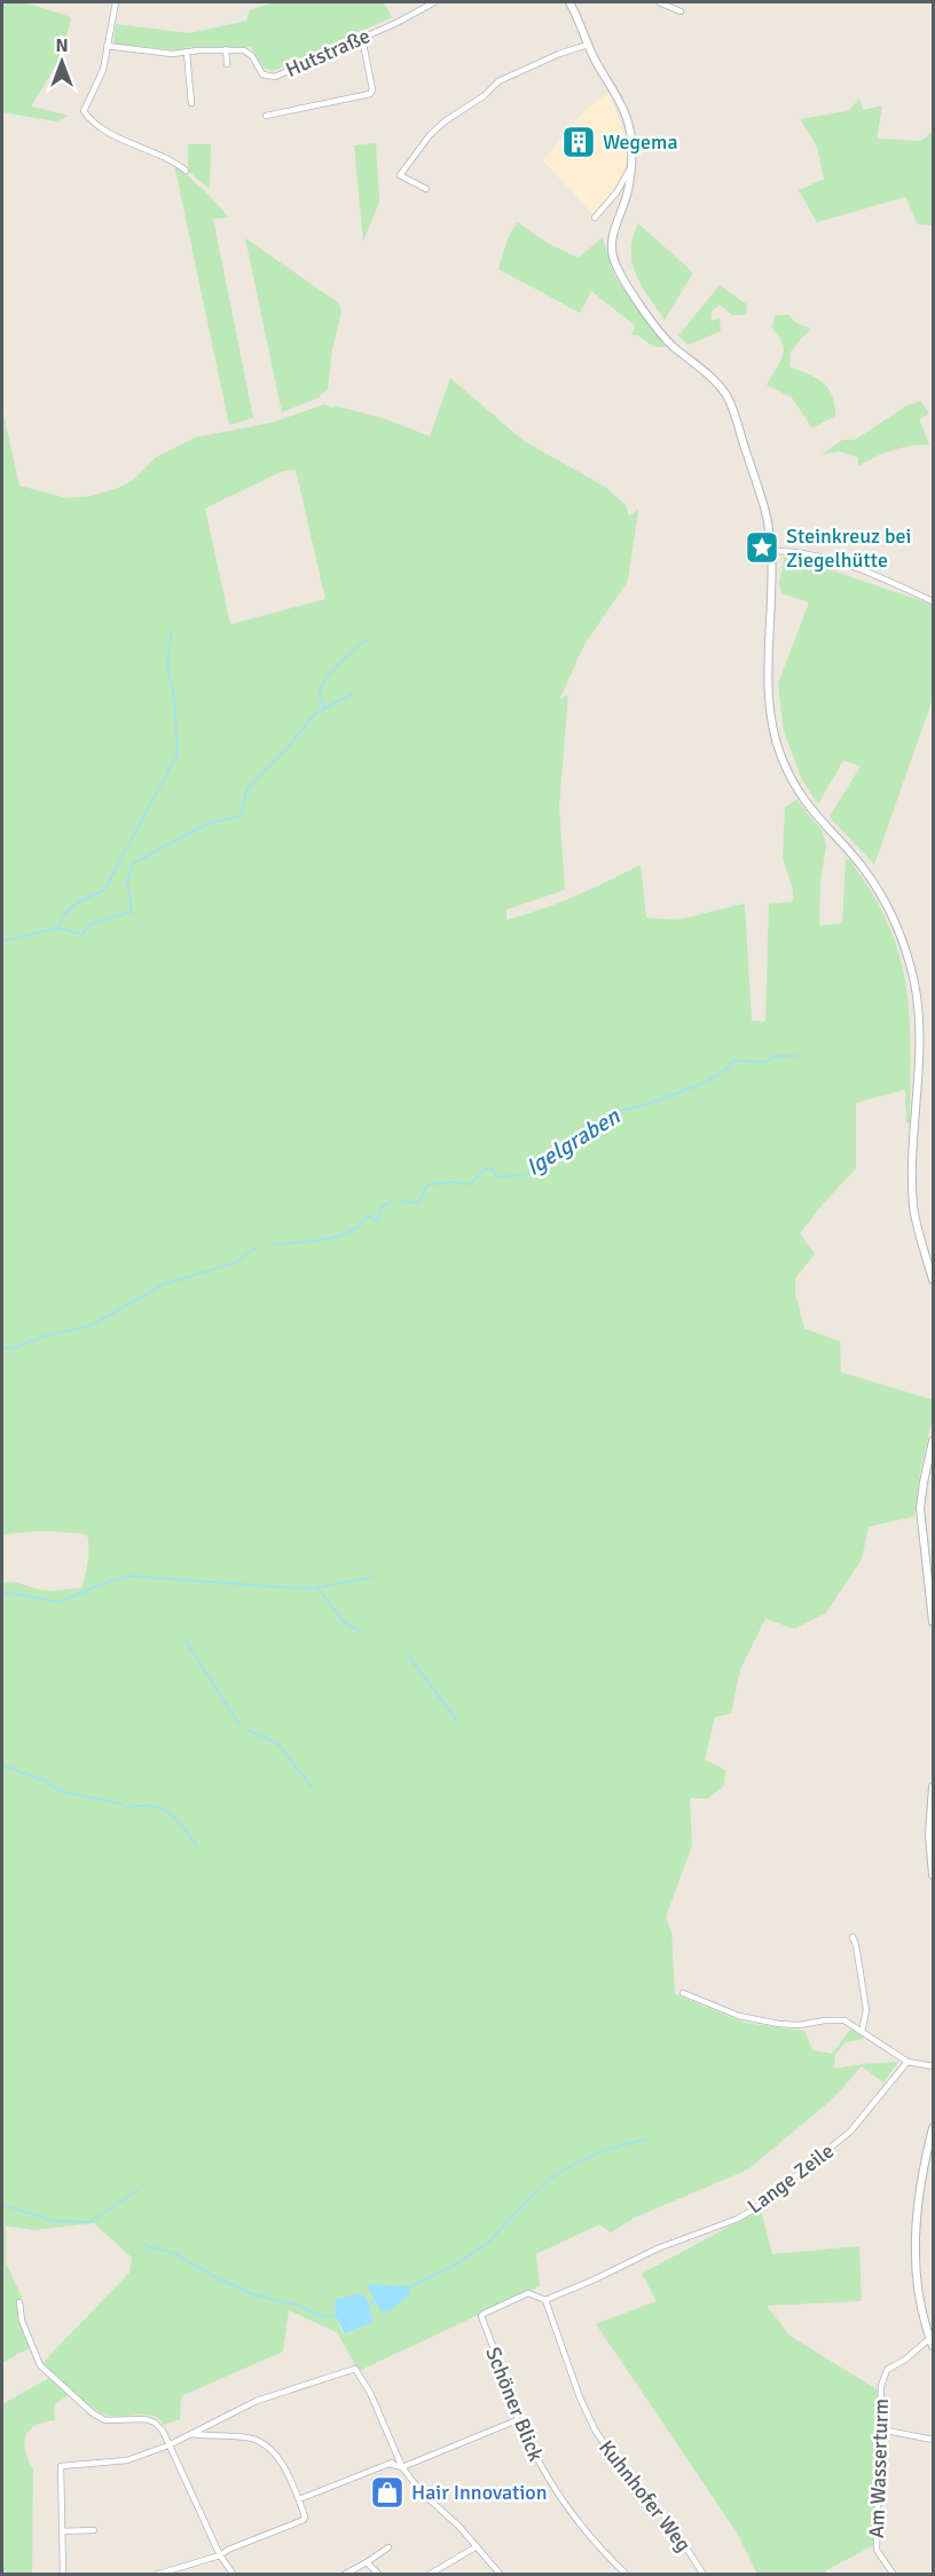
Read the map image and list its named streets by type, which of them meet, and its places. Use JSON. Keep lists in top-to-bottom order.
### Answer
{
  "streets": {
    "street": [
      "Hutstraße",
      "Lange Zeile",
      "Schöner Blick",
      "Am Wasserturm",
      "Kuhnhofer Weg"
    ]
  },
  "crossings": [
    ["Lange Zeile", "Schöner Blick"],
    ["Lange Zeile", "Kuhnhofer Weg"],
    ["Schöner Blick", "Kuhnhofer Weg"]
  ],
  "water": ["Igelgraben"],
  "places": {
    "building": ["Wegema"],
    "place": ["Steinkreuz bei Ziegelhütte"],
    "shop": ["Hair Innovation"]
  },
  "north": "top"
}
